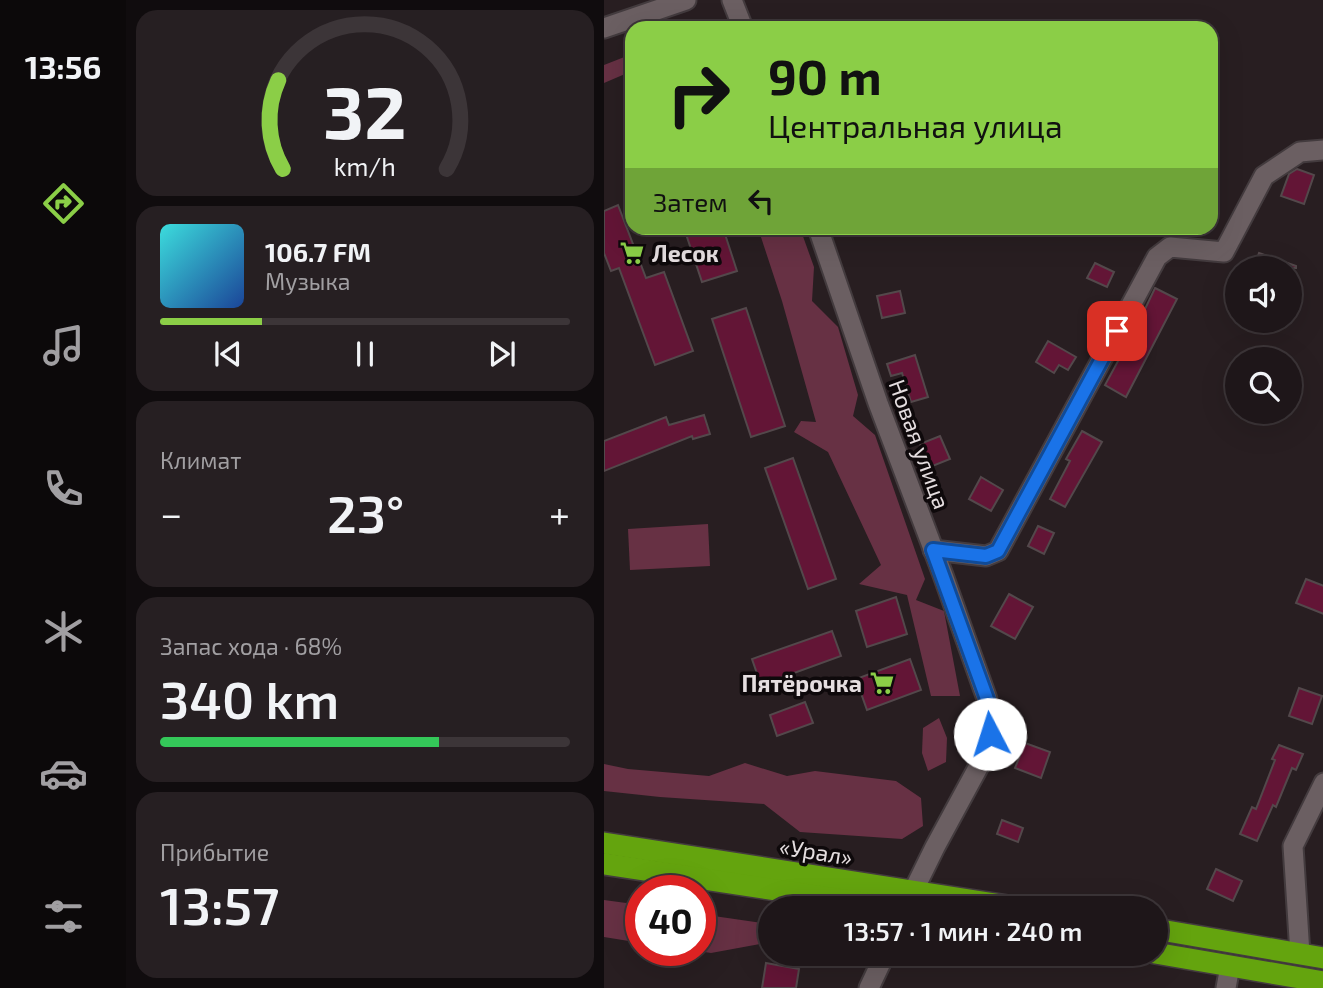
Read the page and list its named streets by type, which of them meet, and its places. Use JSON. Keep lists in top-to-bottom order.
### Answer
{
  "streets": {
    "highway": ["«Урал»"],
    "street": ["Новая улица"]
  },
  "places": {
    "supermarket": ["Лесок", "Пятёрочка"]
  },
  "page": {
    "tabs": "13:56",
    "turn": ["90 m", "Центральная улица"],
    "then": "Затем",
    "song": ["106.7 FM", "Музыка"],
    "tile": [
      "Климат",
      ["Запас хода · 68%", "340 km"],
      ["Прибытие", "13:57"]
    ],
    "heat": ["−", "23°", "+"],
    "limit": "40",
    "trip": "13:57 · 1 мин · 240 m",
    "gauge": ["32", "km/h"]
  }
}
